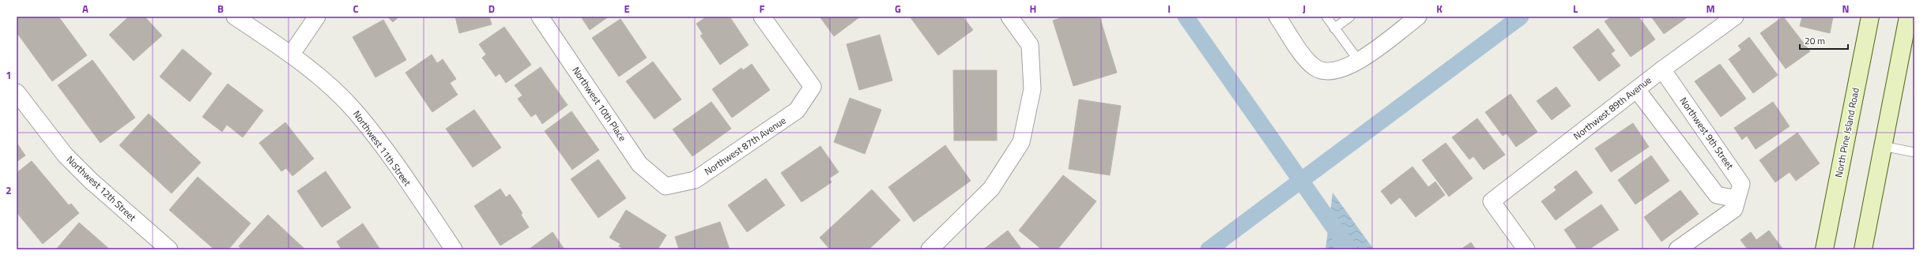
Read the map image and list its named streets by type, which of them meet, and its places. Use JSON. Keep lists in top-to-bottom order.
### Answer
{
  "streets": {
    "main road": ["North Pine Island Road"],
    "street": [
      "Northwest 10th Place",
      "Northwest 89th Avenue",
      "Northwest 9th Street",
      "Northwest 87th Avenue",
      "Northwest 11th Street",
      "Northwest 12th Street"
    ]
  },
  "crossings": [
    ["Northwest 10th Place", "Northwest 87th Avenue"],
    ["Northwest 89th Avenue", "Northwest 9th Street"]
  ],
  "scale_bar": "20 m",
  "grid": {
    "columns": [
      "A",
      "B",
      "C",
      "D",
      "E",
      "F",
      "G",
      "H",
      "I",
      "J",
      "K",
      "L",
      "M",
      "N"
    ],
    "rows": ["1", "2"]
  }
}
